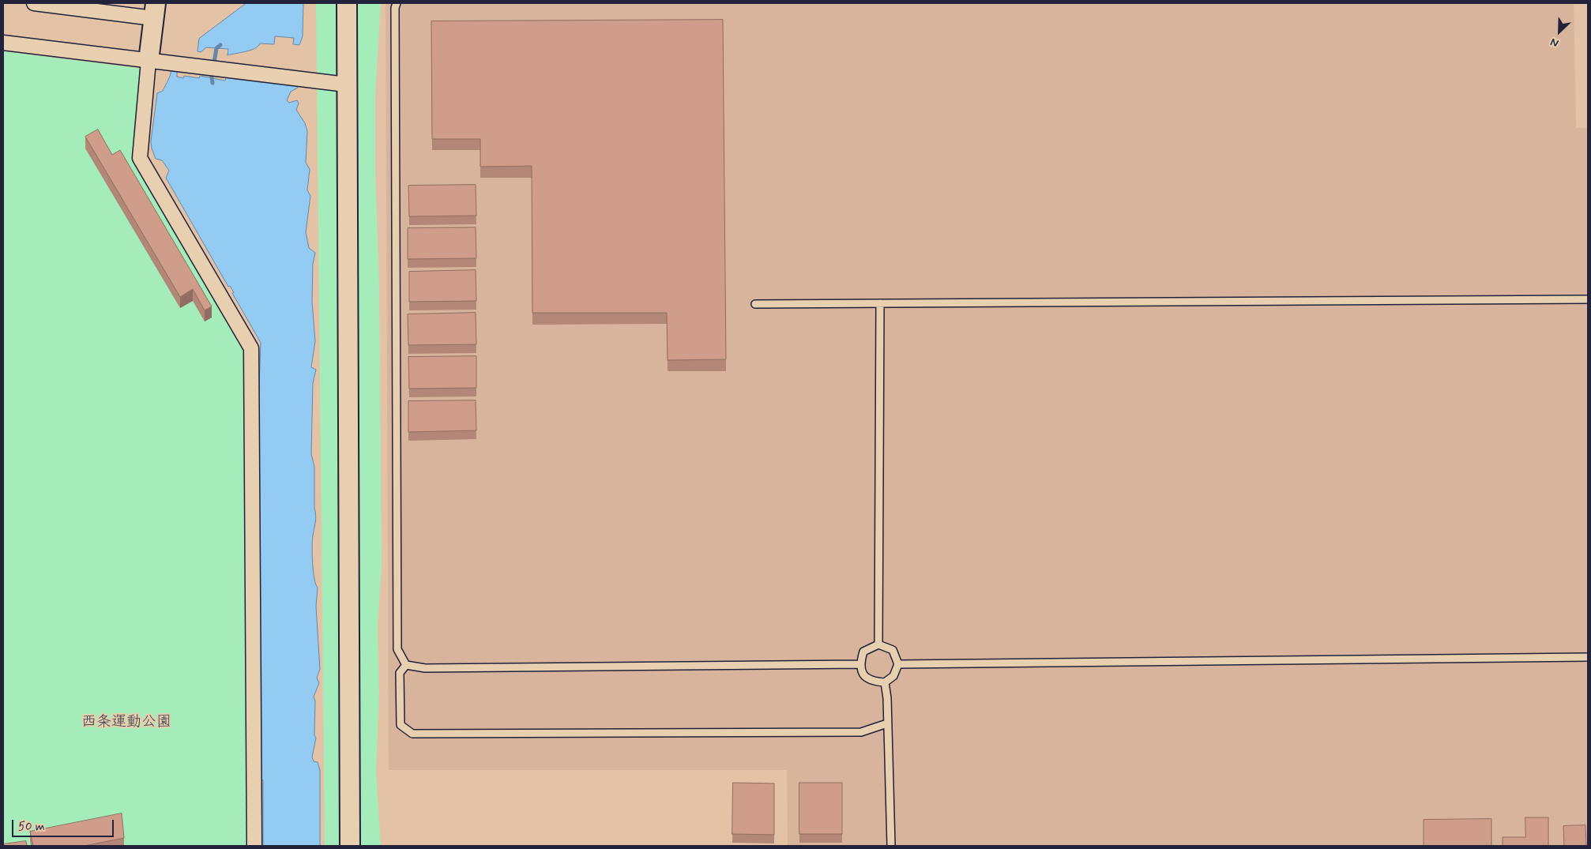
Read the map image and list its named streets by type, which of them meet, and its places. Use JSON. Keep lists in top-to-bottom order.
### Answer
{
  "parks": ["西条運動公園"],
  "scale_bar": "50 m",
  "north": "bottom left"
}
